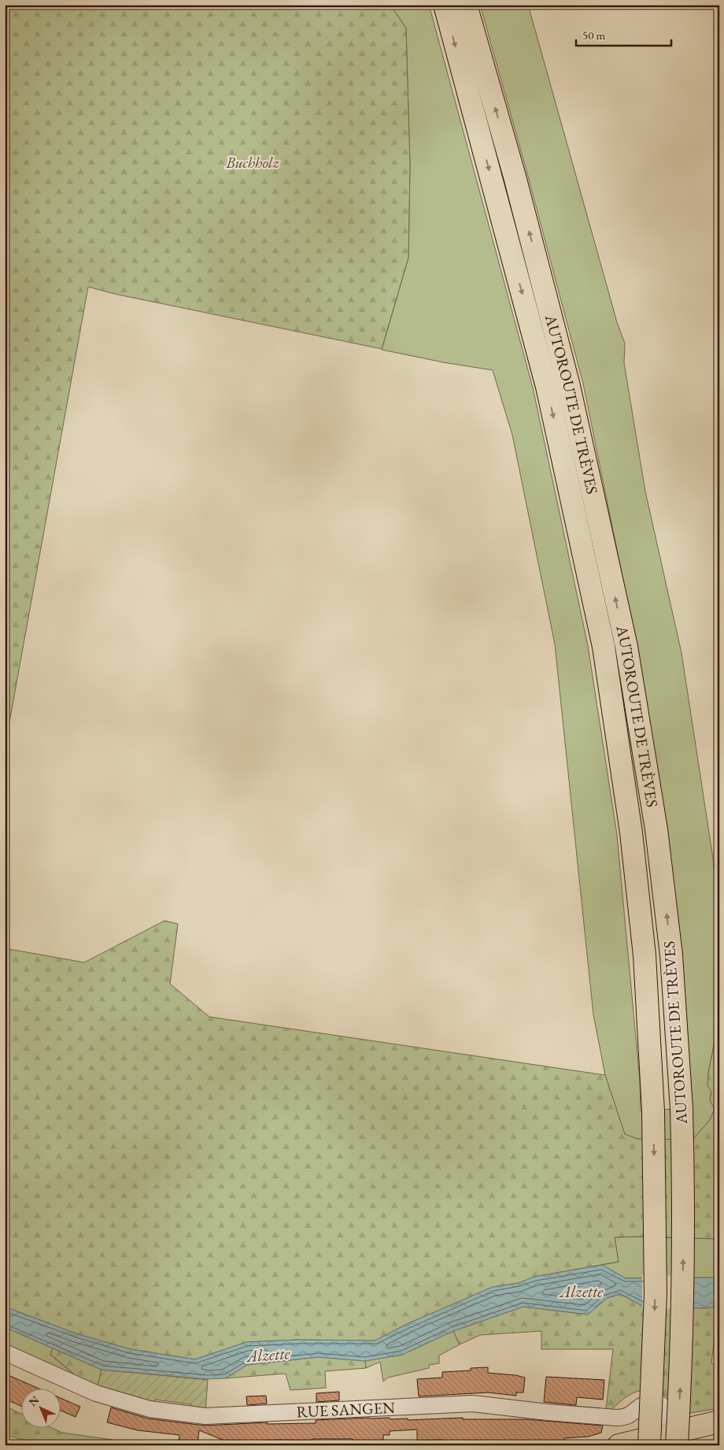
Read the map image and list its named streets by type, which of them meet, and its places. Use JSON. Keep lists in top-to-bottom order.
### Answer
{
  "streets": {
    "main road": ["AUTOROUTE DE TRÈVES"],
    "street": ["RUE SANGEN"]
  },
  "crossings": [
    ["AUTOROUTE DE TRÈVES", "RUE SANGEN"]
  ],
  "water": ["Alzette"],
  "parks": ["Buchholz"],
  "scale_bar": "50 m",
  "north": "top left"
}
